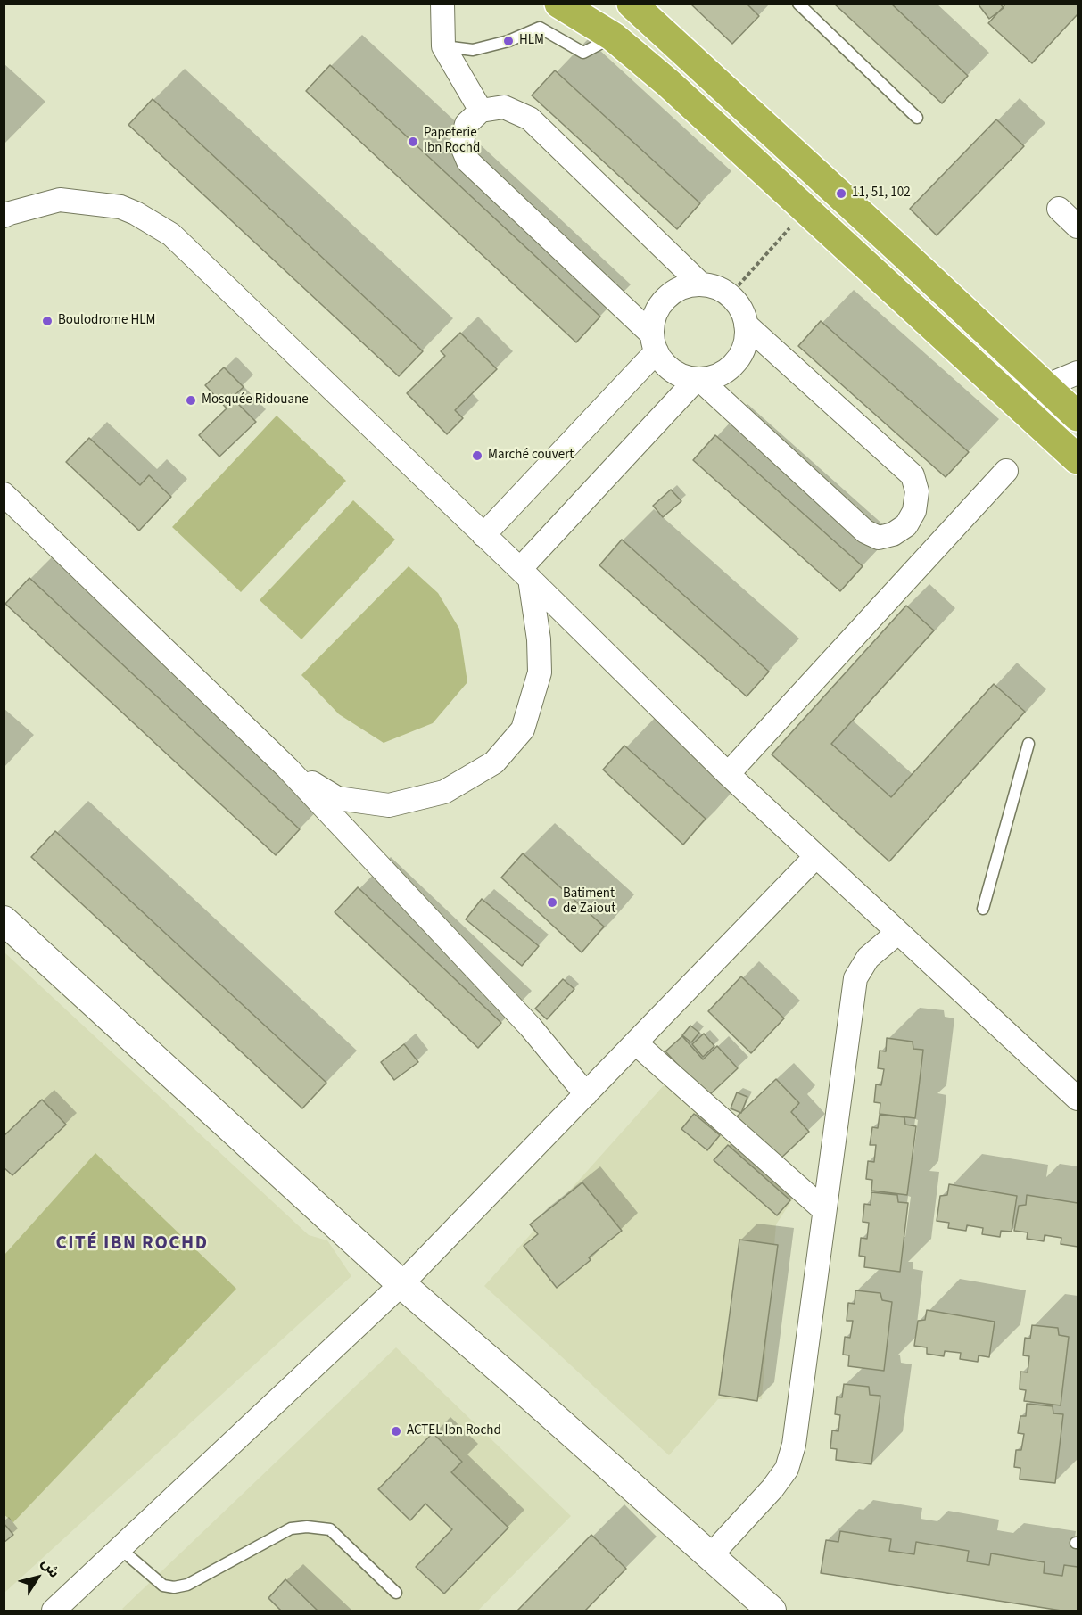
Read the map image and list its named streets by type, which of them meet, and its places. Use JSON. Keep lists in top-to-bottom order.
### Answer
{
  "districts": ["CITÉ IBN ROCHD"],
  "places": [
    "HLM",
    "Papeterie Ibn Rochd",
    "11, 51, 102",
    "Boulodrome HLM",
    "Mosquée Ridouane",
    "Marché couvert",
    "Batiment de Zaiout",
    "ACTEL Ibn Rochd"
  ],
  "north": "top right"
}
